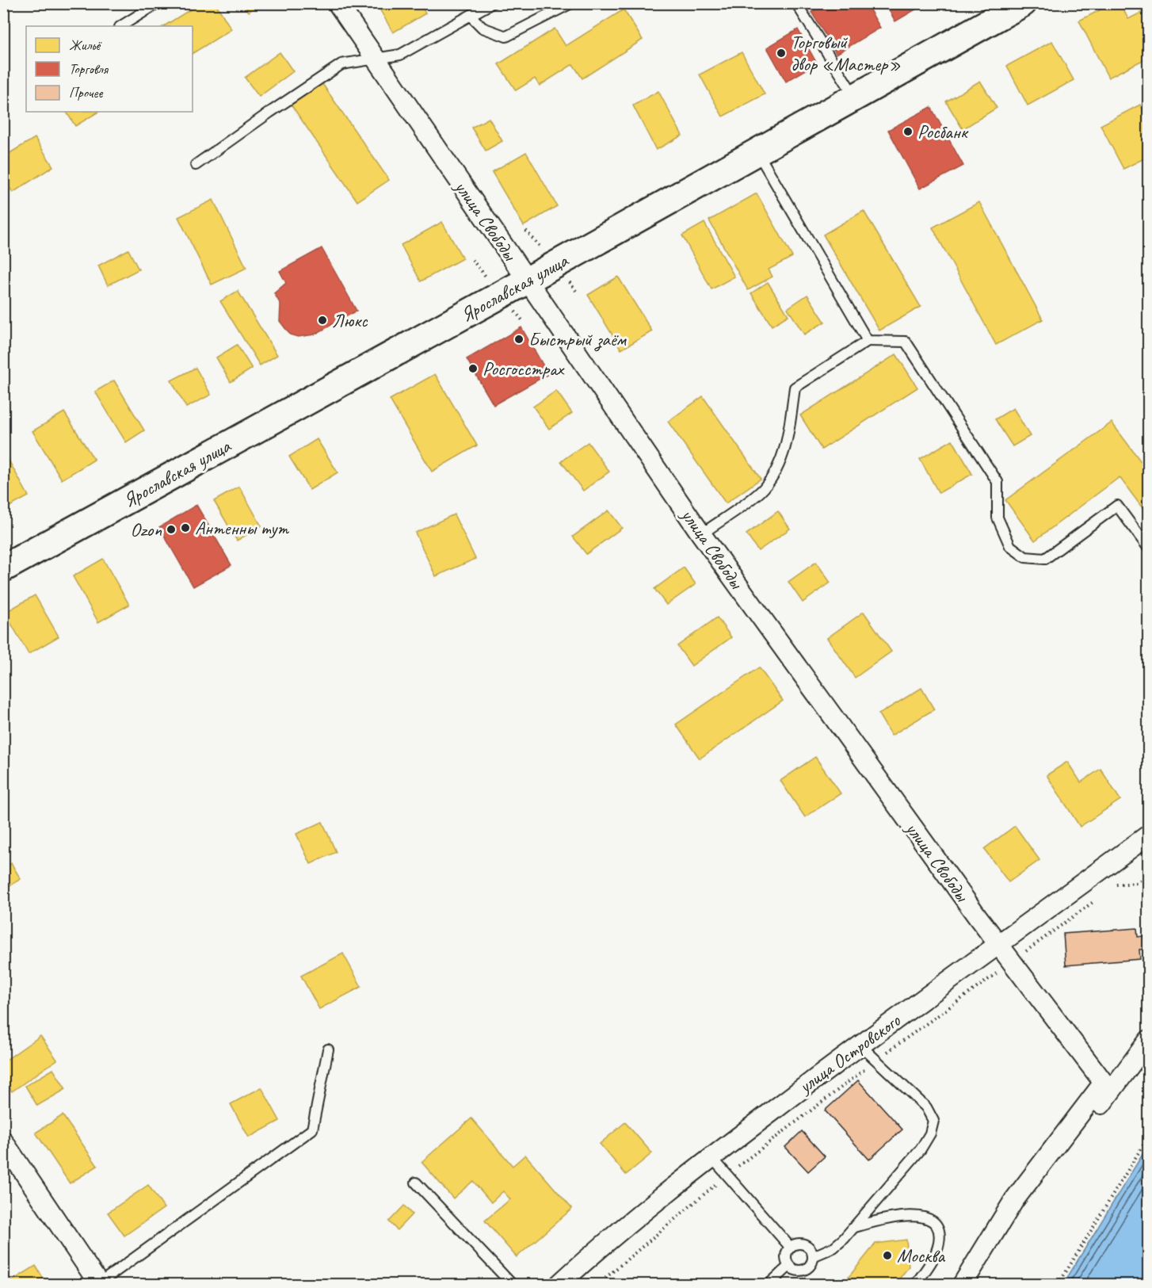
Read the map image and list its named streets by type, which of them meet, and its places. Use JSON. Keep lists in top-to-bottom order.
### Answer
{
  "streets": {
    "main road": ["Ярославская улица"],
    "street": ["улица Свободы", "улица Островского"]
  },
  "crossings": [
    ["улица Свободы", "Ярославская улица"],
    ["улица Свободы", "улица Островского"]
  ],
  "places": [
    "Торговый двор «Мастер»",
    "Росбанк",
    "Люкс",
    "Быстрый заём",
    "Росгосстрах",
    "Антенны тут",
    "Ozon",
    "Москва"
  ],
  "legend": ["Жильё", "Торговля", "Прочее"]
}
